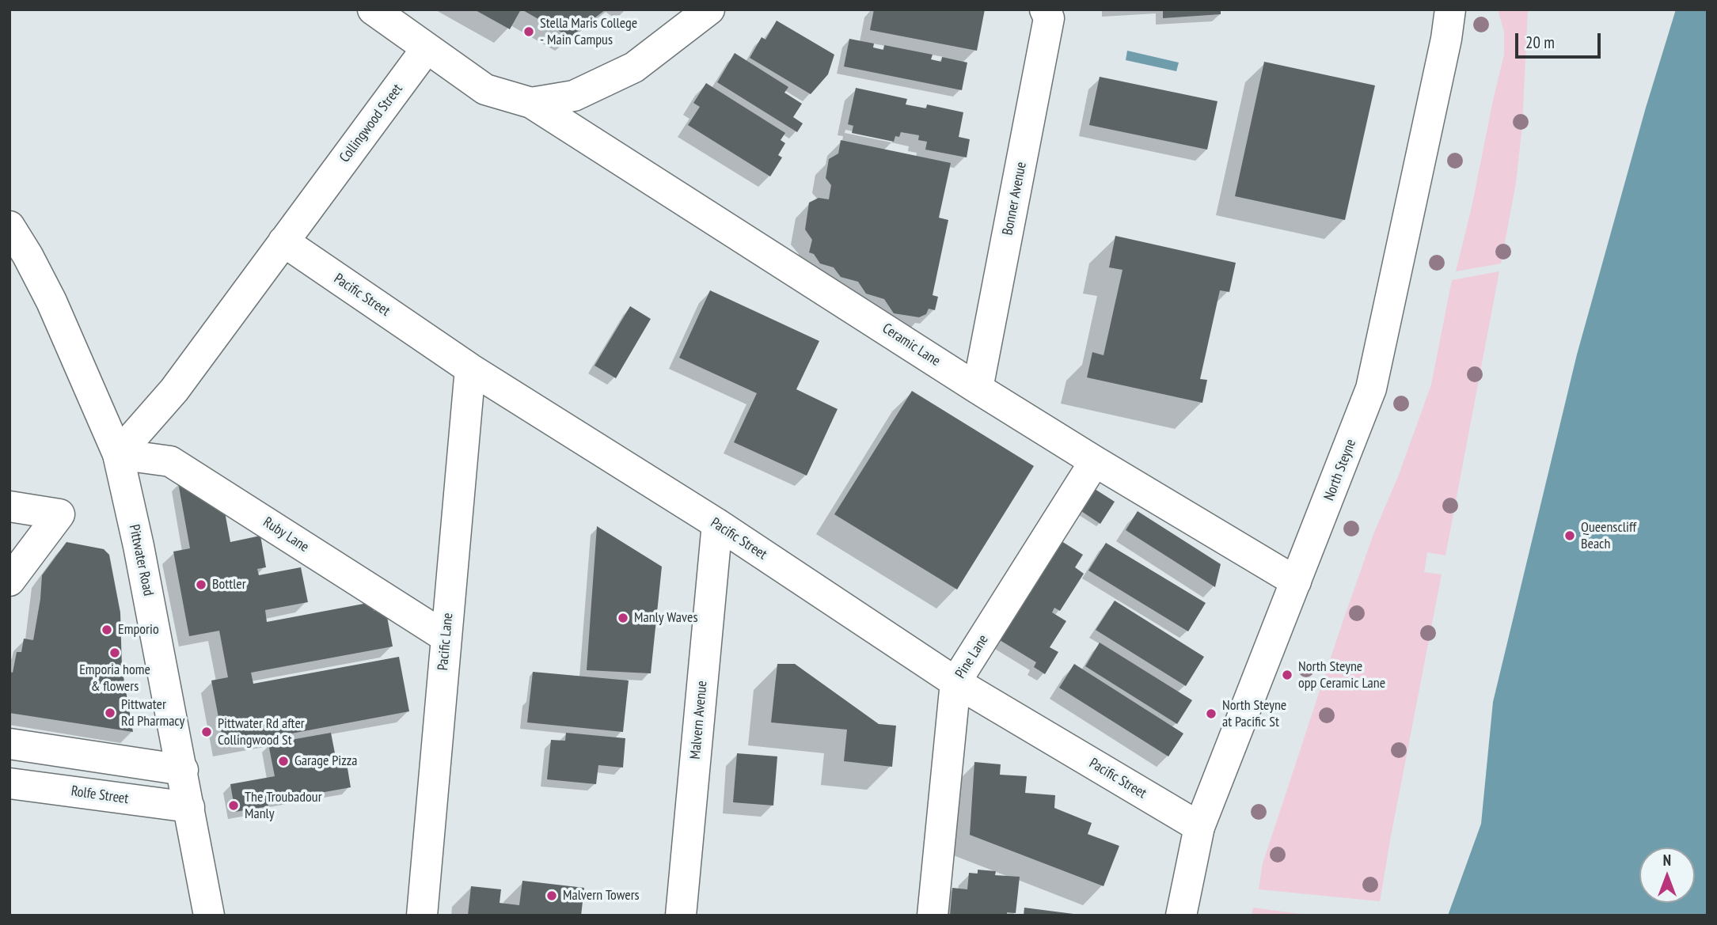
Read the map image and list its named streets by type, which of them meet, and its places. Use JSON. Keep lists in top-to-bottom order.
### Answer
{
  "streets": {
    "street": [
      "Collingwood Street",
      "Bonner Avenue",
      "Pacific Street",
      "Ceramic Lane",
      "North Steyne",
      "Ruby Lane",
      "Pittwater Road",
      "Pacific Lane",
      "Pine Lane",
      "Malvern Avenue",
      "Rolfe Street"
    ]
  },
  "crossings": [
    ["Collingwood Street", "Pacific Street"],
    ["Collingwood Street", "Ruby Lane"],
    ["Collingwood Street", "Pittwater Road"],
    ["Bonner Avenue", "Ceramic Lane"],
    ["Pacific Street", "North Steyne"],
    ["Pacific Street", "Pacific Lane"],
    ["Pacific Street", "Pine Lane"],
    ["Pacific Street", "Malvern Avenue"],
    ["Ceramic Lane", "North Steyne"],
    ["Ceramic Lane", "Pine Lane"],
    ["Ruby Lane", "Pittwater Road"],
    ["Ruby Lane", "Pacific Lane"],
    ["Pittwater Road", "Rolfe Street"]
  ],
  "places": [
    "Stella Maris College - Main Campus",
    "Queenscliff Beach",
    "Bottler",
    "Manly Waves",
    "Emporio",
    "Emporia home & flowers",
    "North Steyne opp Ceramic Lane",
    "Pittwater Rd Pharmacy",
    "North Steyne at Pacific St",
    "Pittwater Rd after Collingwood St",
    "Garage Pizza",
    "The Troubadour Manly",
    "Malvern Towers"
  ],
  "scale_bar": "20 m",
  "north": "top"
}
